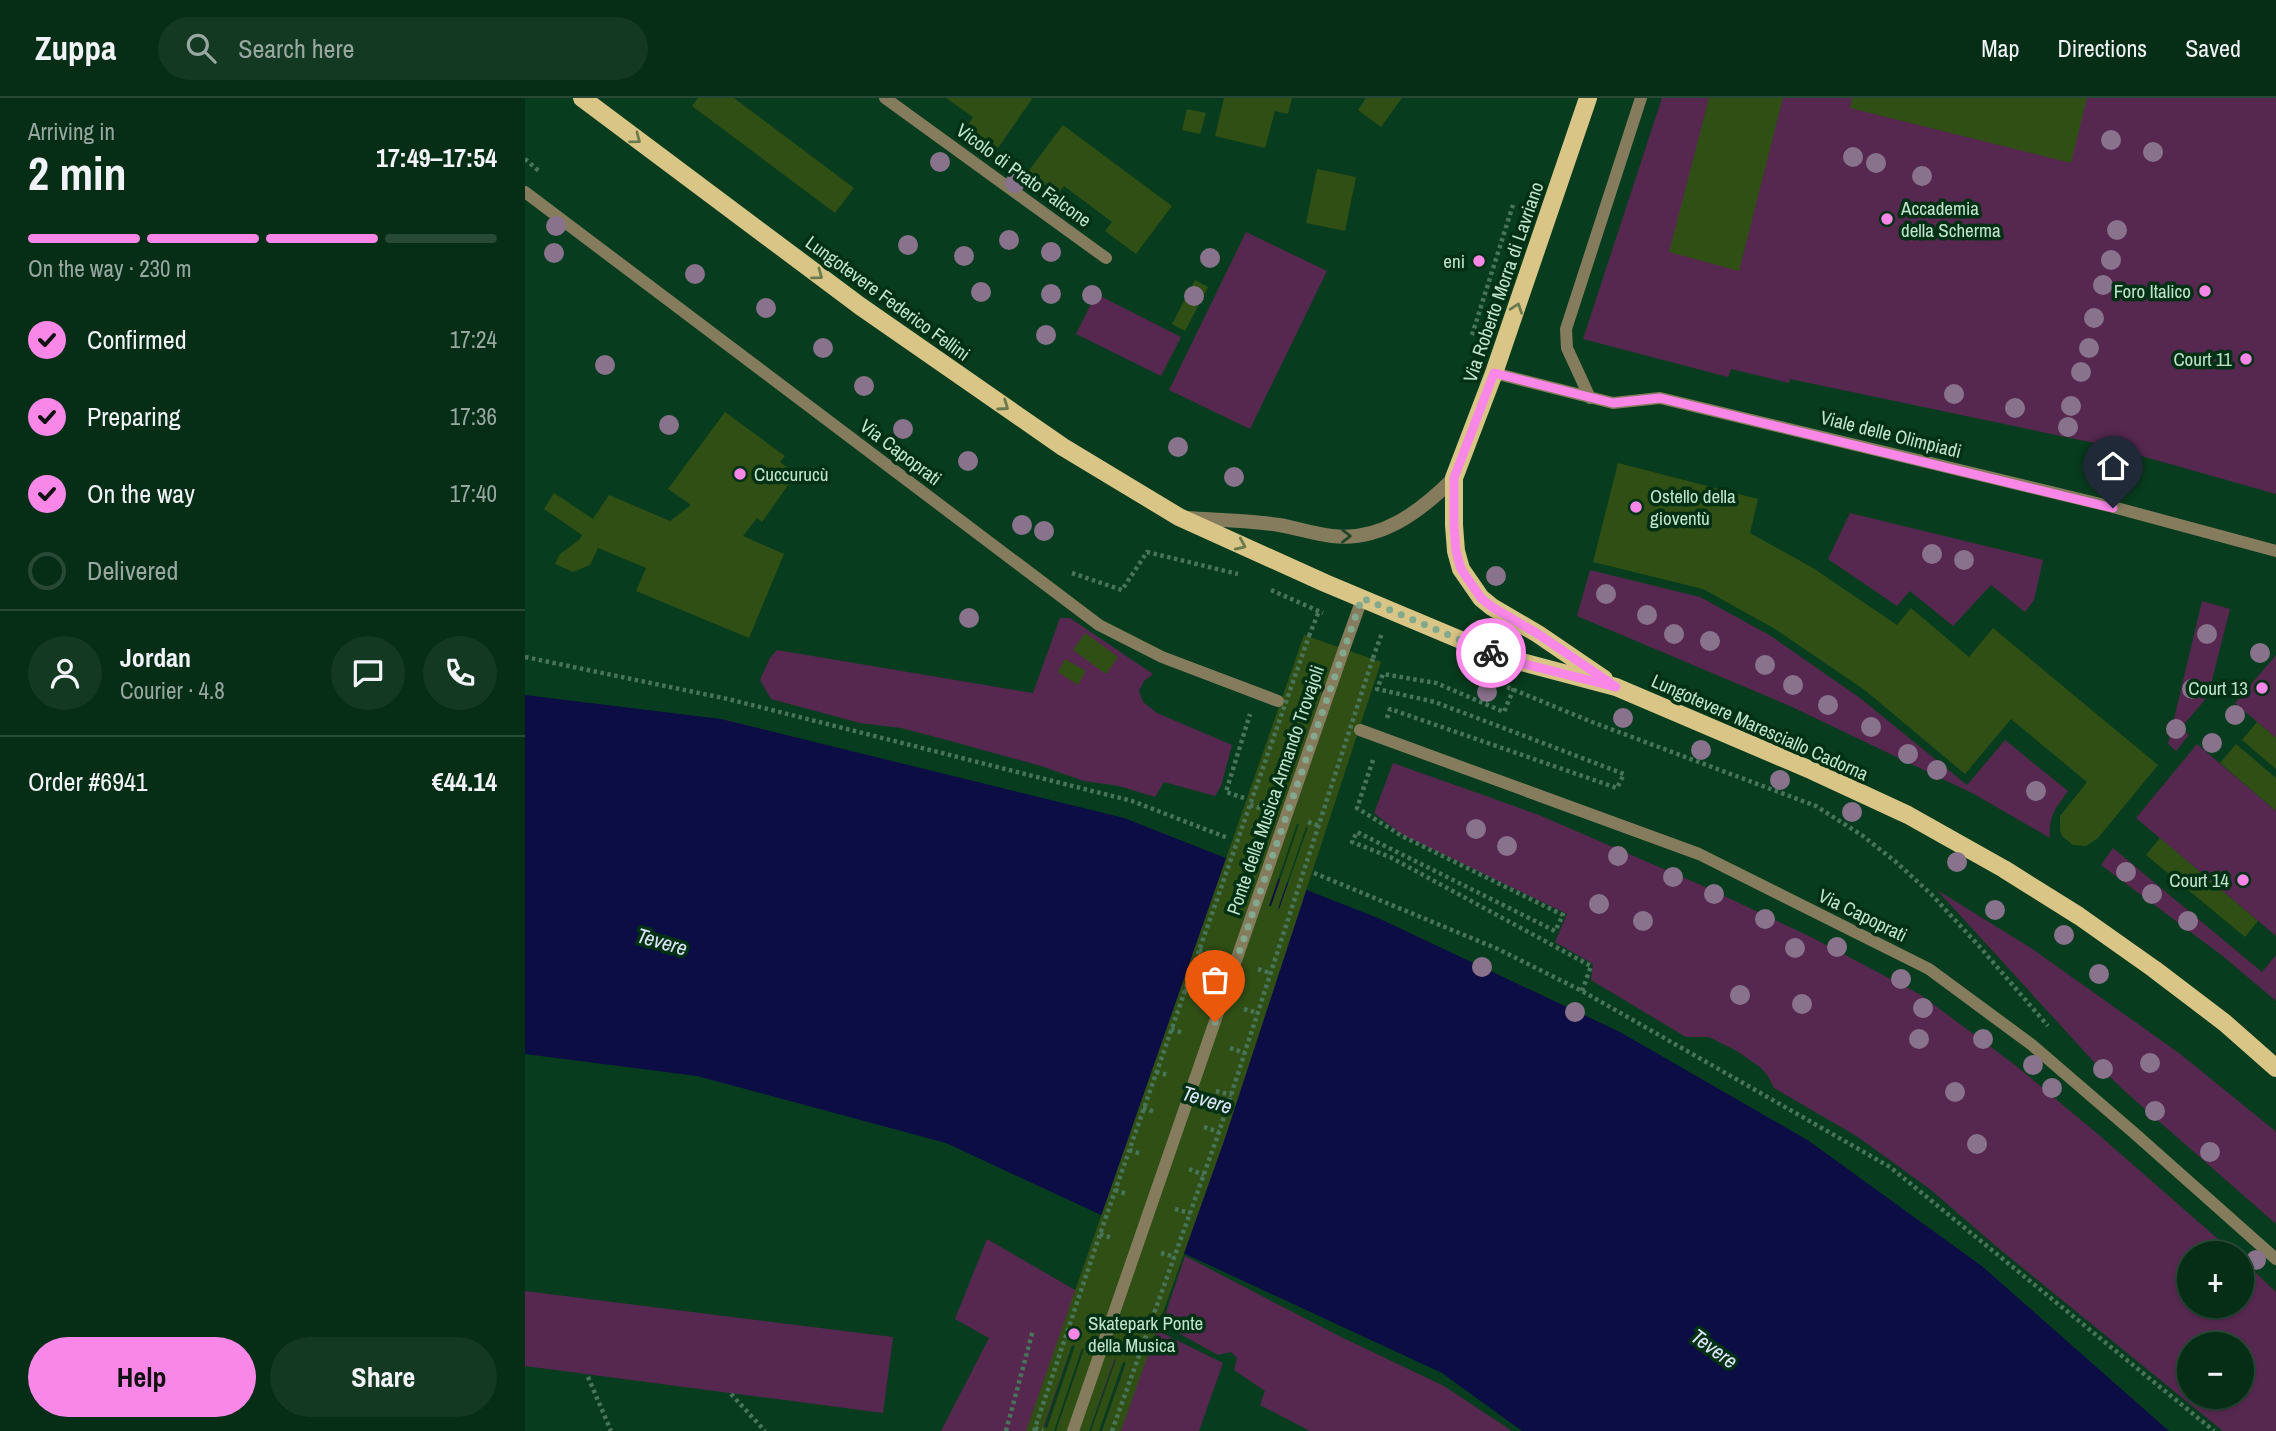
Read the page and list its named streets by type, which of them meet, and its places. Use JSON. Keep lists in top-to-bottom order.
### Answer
{
  "streets": {
    "main road": ["Via Roberto Morra di Lavriano", "Lungotevere Federico Fellini", "Lungotevere Maresciallo Cadorna"],
    "lane": [
      "Vicolo di Prato Falcone",
      "Viale delle Olimpiadi",
      "Via Capoprati",
      "Ponte della Musica Armando Trovajoli"
    ]
  },
  "crossings": [
    ["Via Roberto Morra di Lavriano", "Lungotevere Federico Fellini"],
    ["Via Roberto Morra di Lavriano", "Viale delle Olimpiadi"],
    ["Via Roberto Morra di Lavriano", "Lungotevere Maresciallo Cadorna"],
    ["Lungotevere Federico Fellini", "Lungotevere Maresciallo Cadorna"],
    ["Lungotevere Maresciallo Cadorna", "Ponte della Musica Armando Trovajoli"]
  ],
  "one_way": ["Via Roberto Morra di Lavriano", "Lungotevere Federico Fellini"],
  "water": ["Tevere"],
  "places": [
    "Accademia della Scherma",
    "eni",
    "Foro Italico",
    "Court 11",
    "Cuccurucù",
    "Ostello della gioventù",
    "Court 13",
    "Court 14",
    "Skatepark Ponte della Musica"
  ],
  "page": {
    "header": "Zuppa",
    "search": "Search here",
    "nav": ["Map", "Directions", "Saved"],
    "heading": ["2 min", "Arriving in", "17:49–17:54"],
    "panel": [
      "Jordan",
      "Courier · 4.8",
      "Order #6941",
      "€44.14"
    ],
    "bar": "On the way · 230 m",
    "list": [
      ["Confirmed", "17:24"],
      ["Preparing", "17:36"],
      ["On the way", "17:40"],
      "Delivered"
    ],
    "map_buttons": ["+", "−"],
    "buttons": ["Help", "Share"]
  }
}
